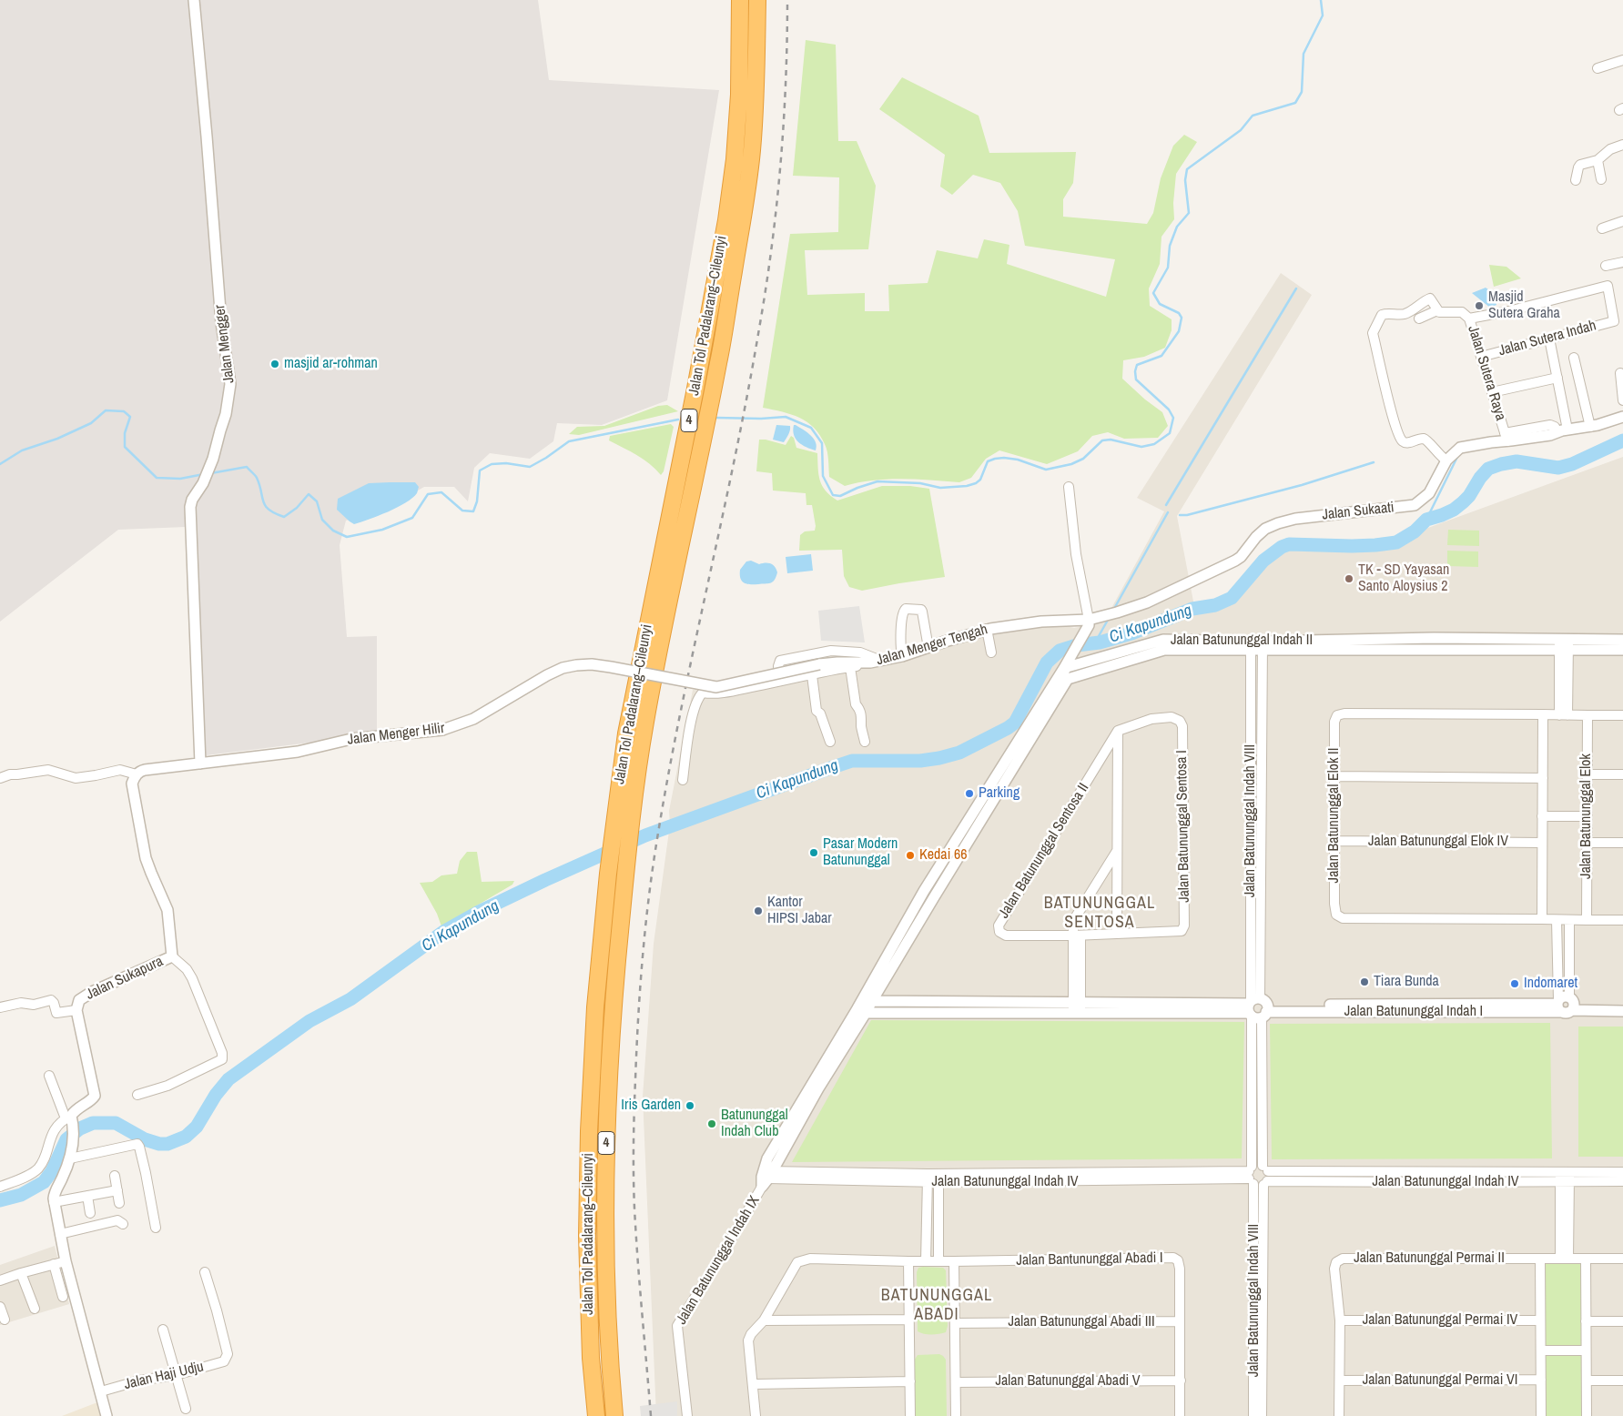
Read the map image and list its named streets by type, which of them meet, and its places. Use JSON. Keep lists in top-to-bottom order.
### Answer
{
  "streets": {
    "highway": ["Jalan Tol Padalarang–Cileunyi", "4"],
    "street": [
      "Jalan Sutera Indah",
      "Jalan Mengger",
      "Jalan Sutera Raya",
      "Jalan Sukaati",
      "Jalan Batununggal Indah II",
      "Jalan Menger Tengah",
      "Jalan Menger Hilir",
      "Jalan Batununggal Elok II",
      "Jalan Batununggal Elok",
      "Jalan Batununggal Indah VIII",
      "Jalan Batununggal Sentosa I",
      "Jalan Batununggal Elok IV",
      "Jalan Batununggal Sentosa II",
      "Jalan Sukapura",
      "Jalan Batununggal Indah I",
      "Jalan Batununggal Indah IV",
      "Jalan Batununggal Permai II",
      "Jalan Bantununggal Abadi I",
      "Jalan Batununggal Indah IX",
      "Jalan Batununggal Permai IV",
      "Jalan Batununggal Abadi III",
      "Jalan Haji Udju",
      "Jalan Batununggal Permai VI",
      "Jalan Batununggal Abadi V"
    ]
  },
  "crossings": [
    ["Jalan Sutera Indah", "Jalan Sutera Raya"],
    ["Jalan Mengger", "Jalan Menger Hilir"],
    ["Jalan Sutera Raya", "Jalan Sukaati"],
    ["Jalan Sukaati", "Jalan Menger Tengah"],
    ["Jalan Batununggal Indah II", "Jalan Batununggal Indah VIII"],
    ["Jalan Menger Tengah", "Jalan Menger Hilir"],
    ["Jalan Menger Hilir", "Jalan Sukapura"],
    ["Jalan Batununggal Elok II", "Jalan Batununggal Elok IV"],
    ["Jalan Batununggal Indah VIII", "Jalan Batununggal Indah I"],
    ["Jalan Batununggal Indah VIII", "Jalan Batununggal Indah IV"],
    ["Jalan Batununggal Sentosa I", "Jalan Batununggal Sentosa II"],
    ["Jalan Batununggal Indah IV", "Jalan Batununggal Indah IX"],
    ["Jalan Batununggal Permai II", "Jalan Batununggal Permai IV"],
    ["Jalan Batununggal Permai II", "Jalan Batununggal Permai VI"],
    ["Jalan Bantununggal Abadi I", "Jalan Batununggal Abadi III"],
    ["Jalan Bantununggal Abadi I", "Jalan Batununggal Abadi V"]
  ],
  "districts": ["BATUNUNGGAL SENTOSA", "BATUNUNGGAL ABADI"],
  "water": ["Ci Kapundung"],
  "places": [
    "Masjid Sutera Graha",
    "masjid ar-rohman",
    "TK - SD Yayasan Santo Aloysius 2",
    "Parking",
    "Pasar Modern Batununggal",
    "Kedai 66",
    "Kantor HIPSI Jabar",
    "Tiara Bunda",
    "Indomaret",
    "Iris Garden",
    "Batununggal Indah Club"
  ]
}
